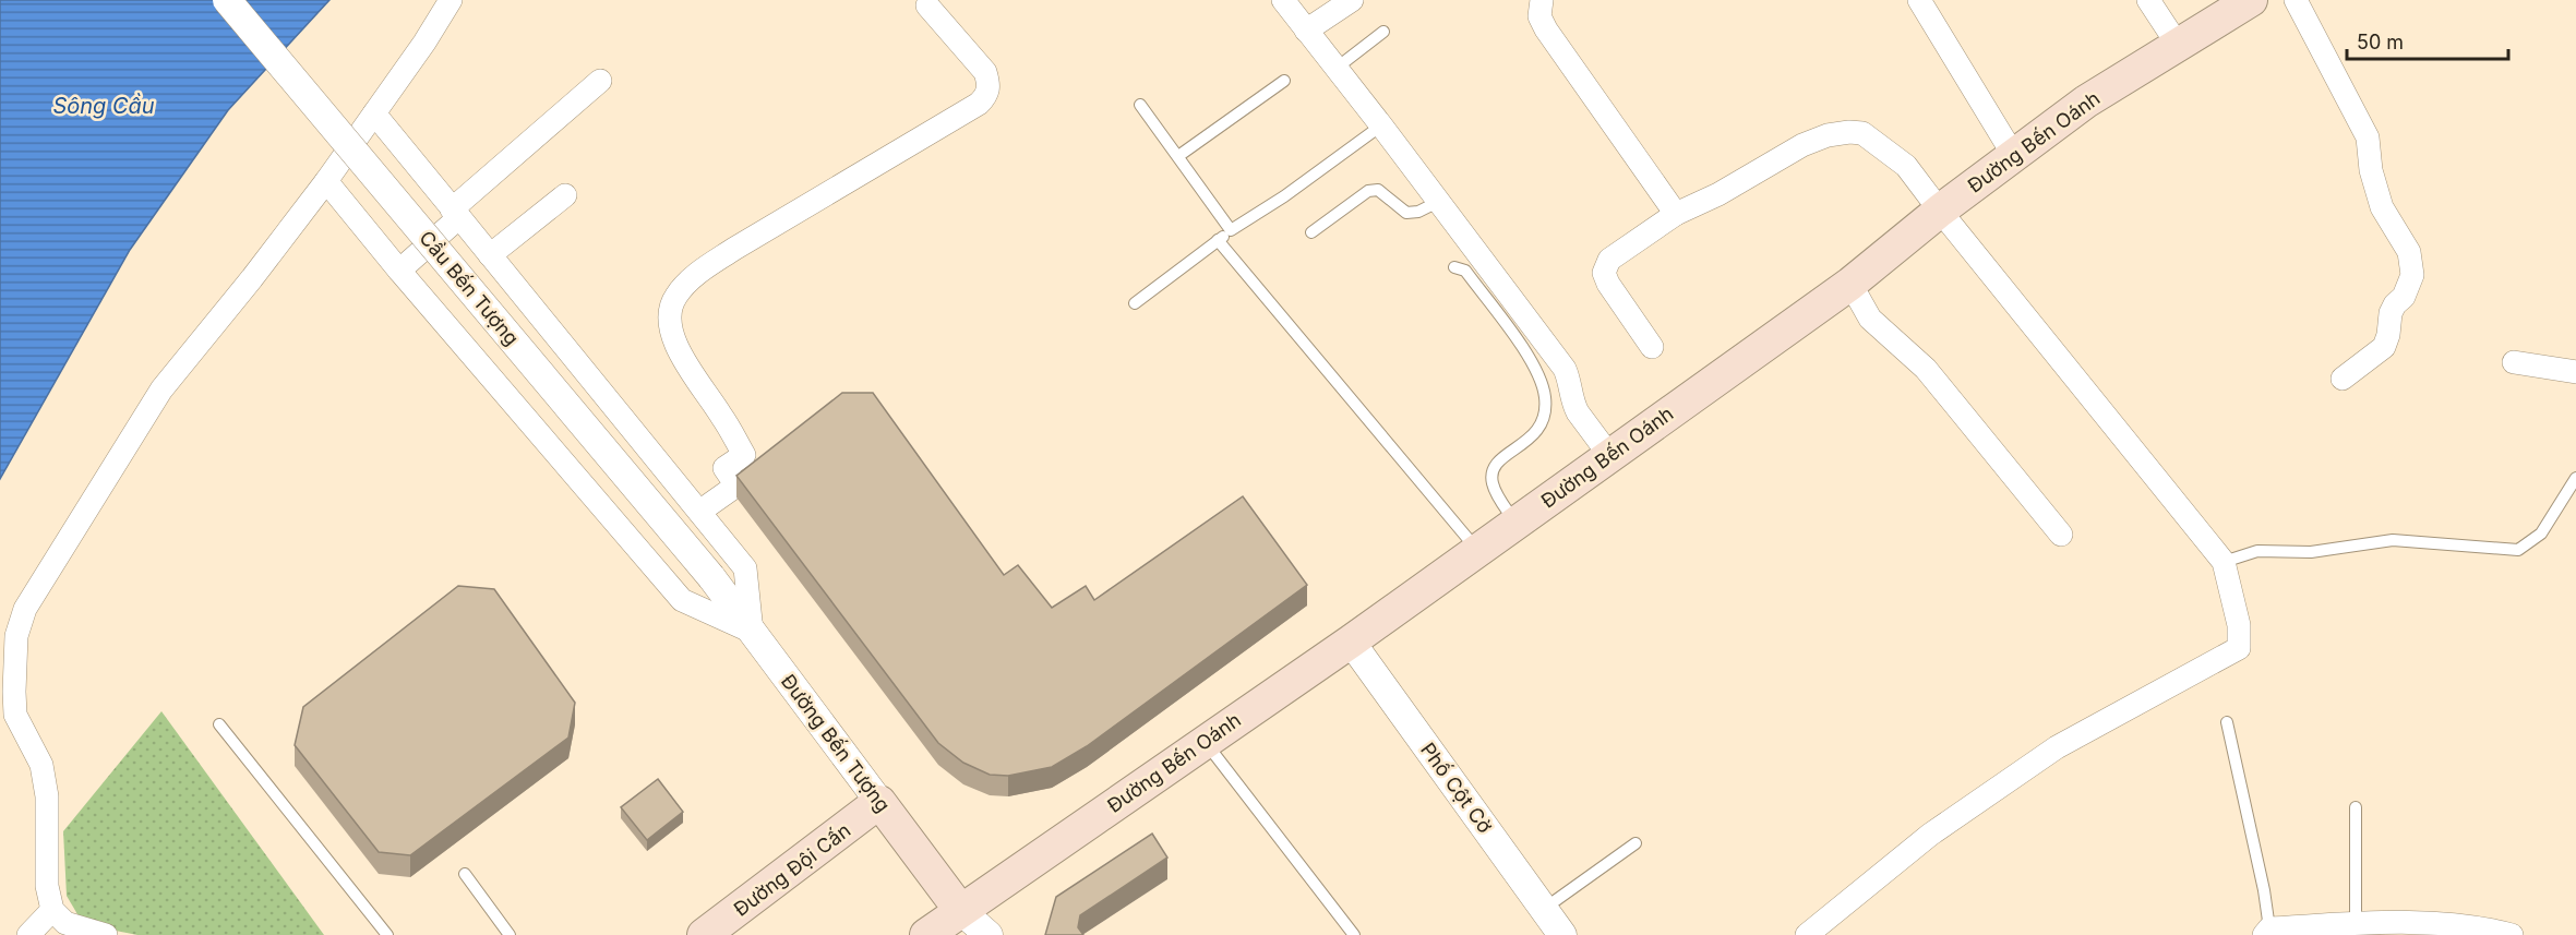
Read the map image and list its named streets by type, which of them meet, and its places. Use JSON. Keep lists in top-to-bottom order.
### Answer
{
  "streets": {
    "main road": ["Đường Bến Oánh", "Đường Bến Tượng", "Đường Đội Cấn"],
    "street": ["Cầu Bến Tượng", "Phố Cột Cờ"]
  },
  "crossings": [
    ["Đường Bến Oánh", "Đường Bến Tượng"],
    ["Đường Bến Oánh", "Phố Cột Cờ"],
    ["Cầu Bến Tượng", "Đường Bến Tượng"],
    ["Đường Bến Tượng", "Đường Đội Cấn"]
  ],
  "water": ["Sông Cầu"],
  "scale_bar": "50 m"
}
